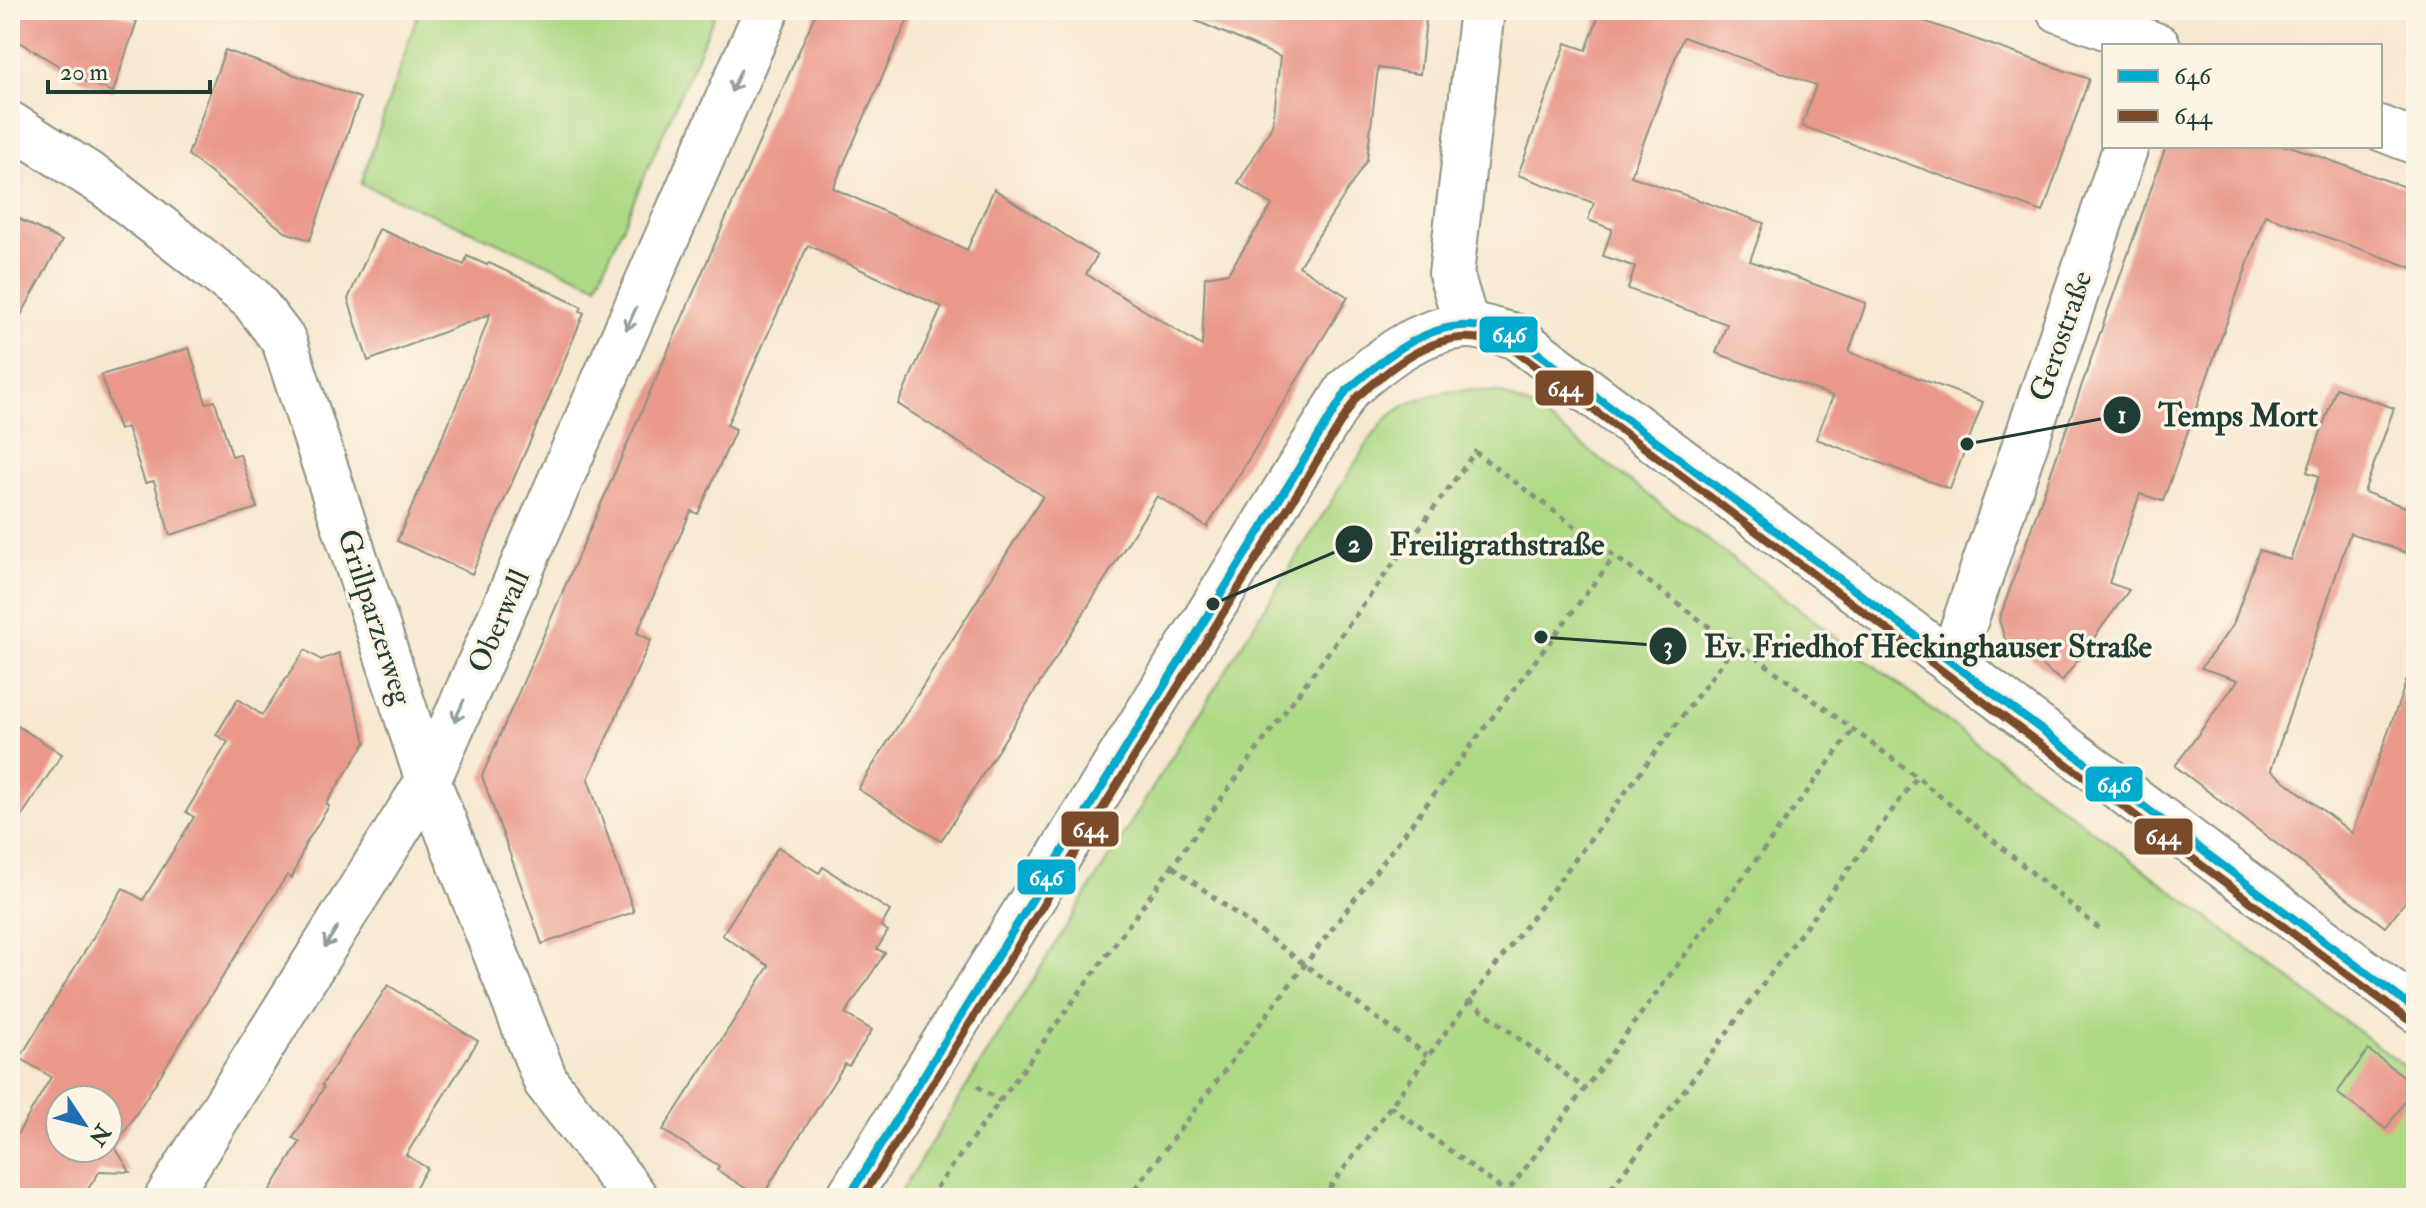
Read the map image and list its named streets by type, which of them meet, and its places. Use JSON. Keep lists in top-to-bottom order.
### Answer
{
  "streets": {
    "street": ["Gerostraße", "Grillparzerweg", "Oberwall"]
  },
  "crossings": [
    ["Grillparzerweg", "Oberwall"]
  ],
  "one_way": ["Oberwall"],
  "places": ["Temps Mort", "Freiligrathstraße", "Ev. Friedhof Heckinghauser Straße"],
  "lines": ["transit line 646", "transit line 644"],
  "legend": ["646", "644"],
  "scale_bar": "20 m",
  "north": "bottom right"
}
